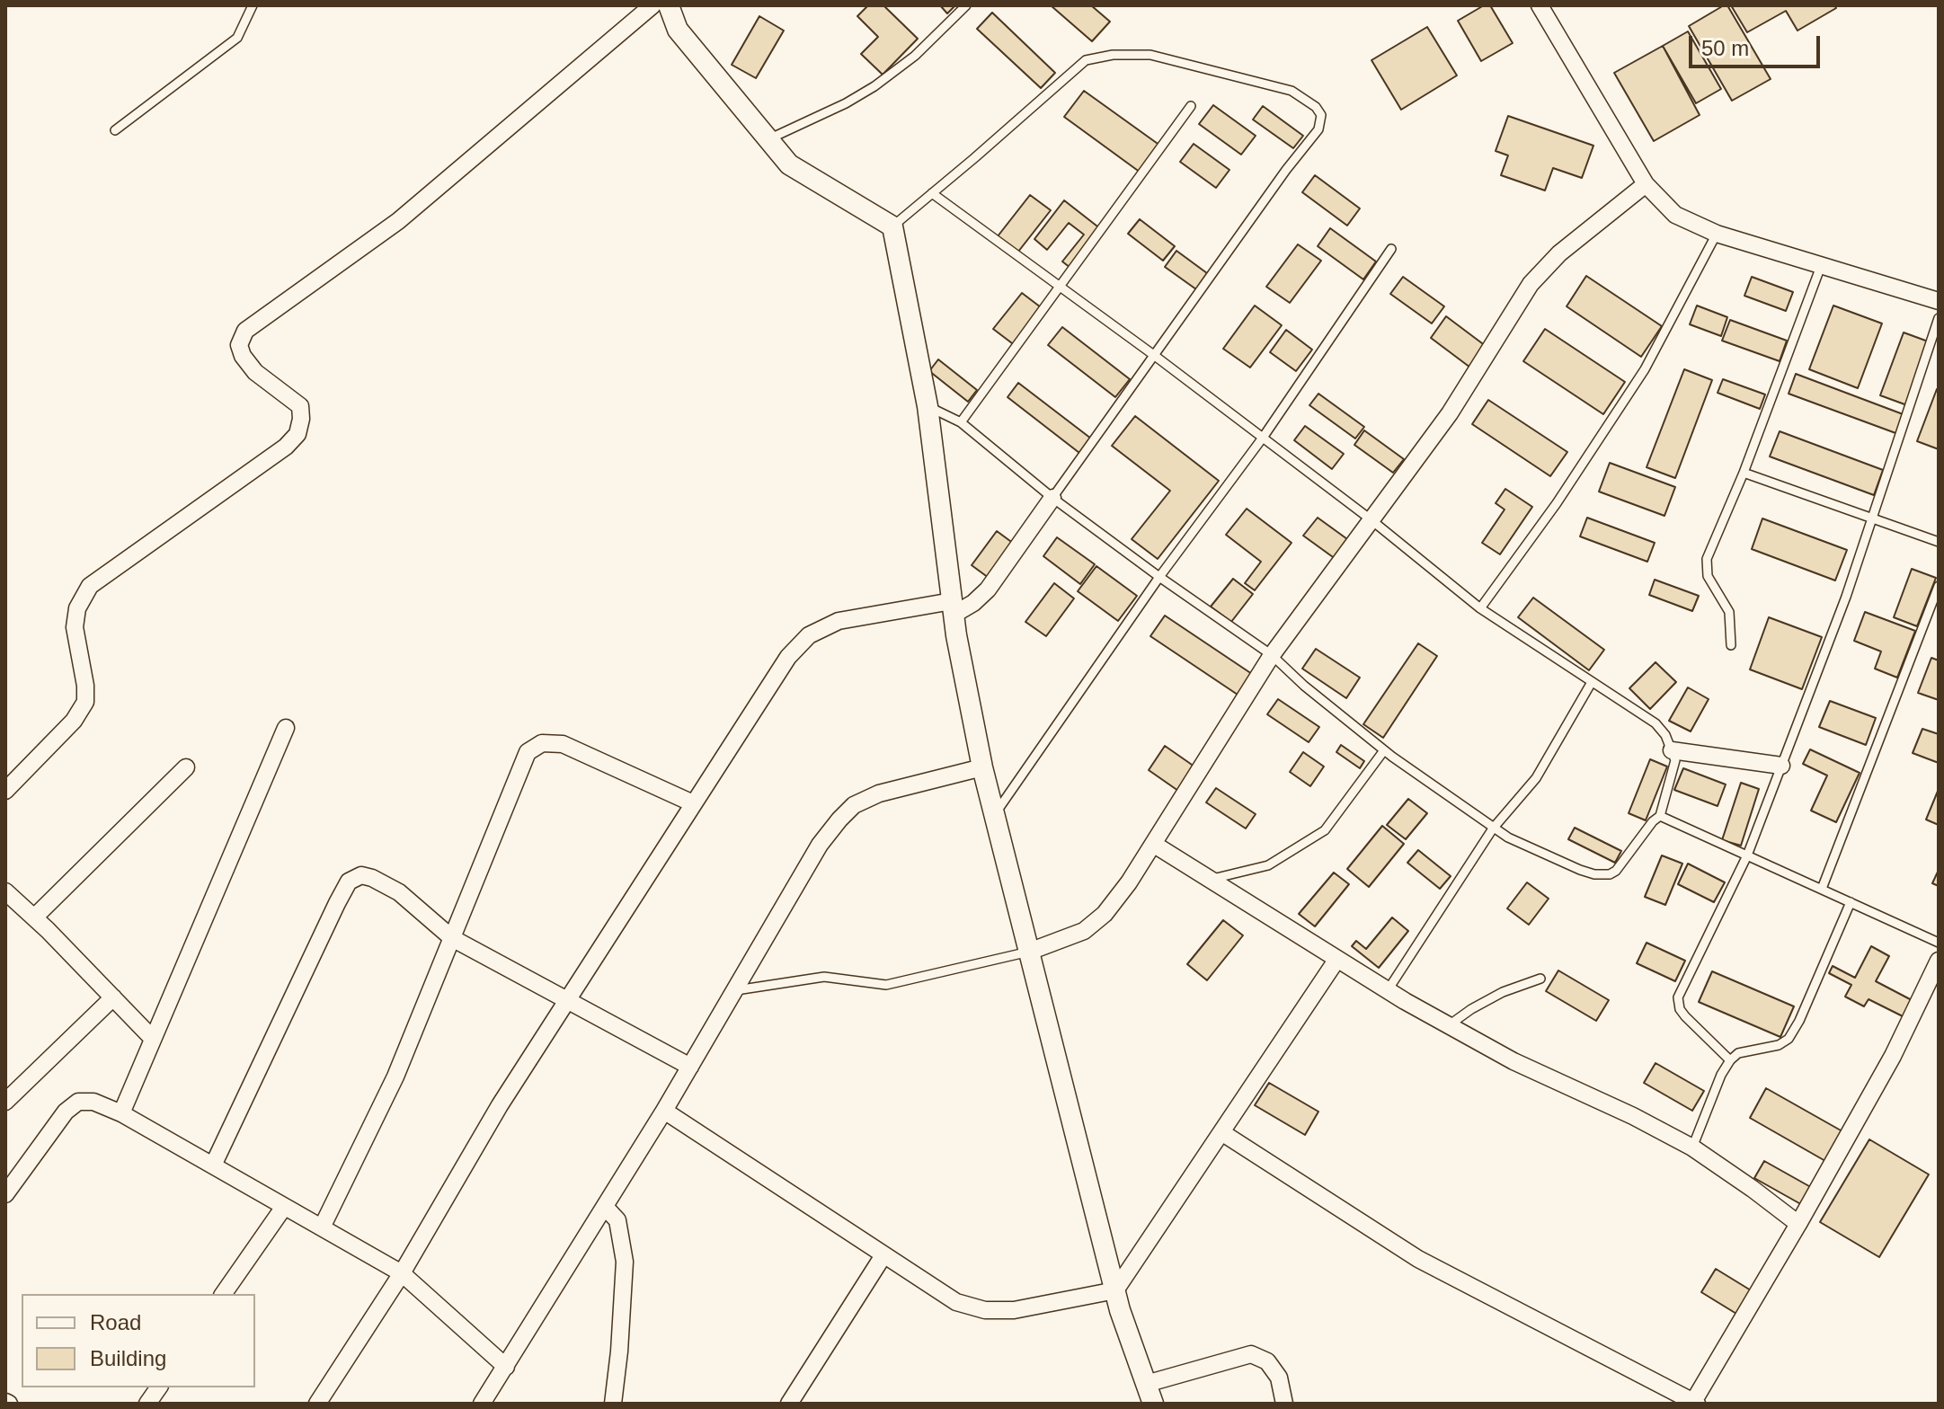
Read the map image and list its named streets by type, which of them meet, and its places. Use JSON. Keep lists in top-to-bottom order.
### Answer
{
  "legend": ["Road", "Building"],
  "scale_bar": "50 m"
}
